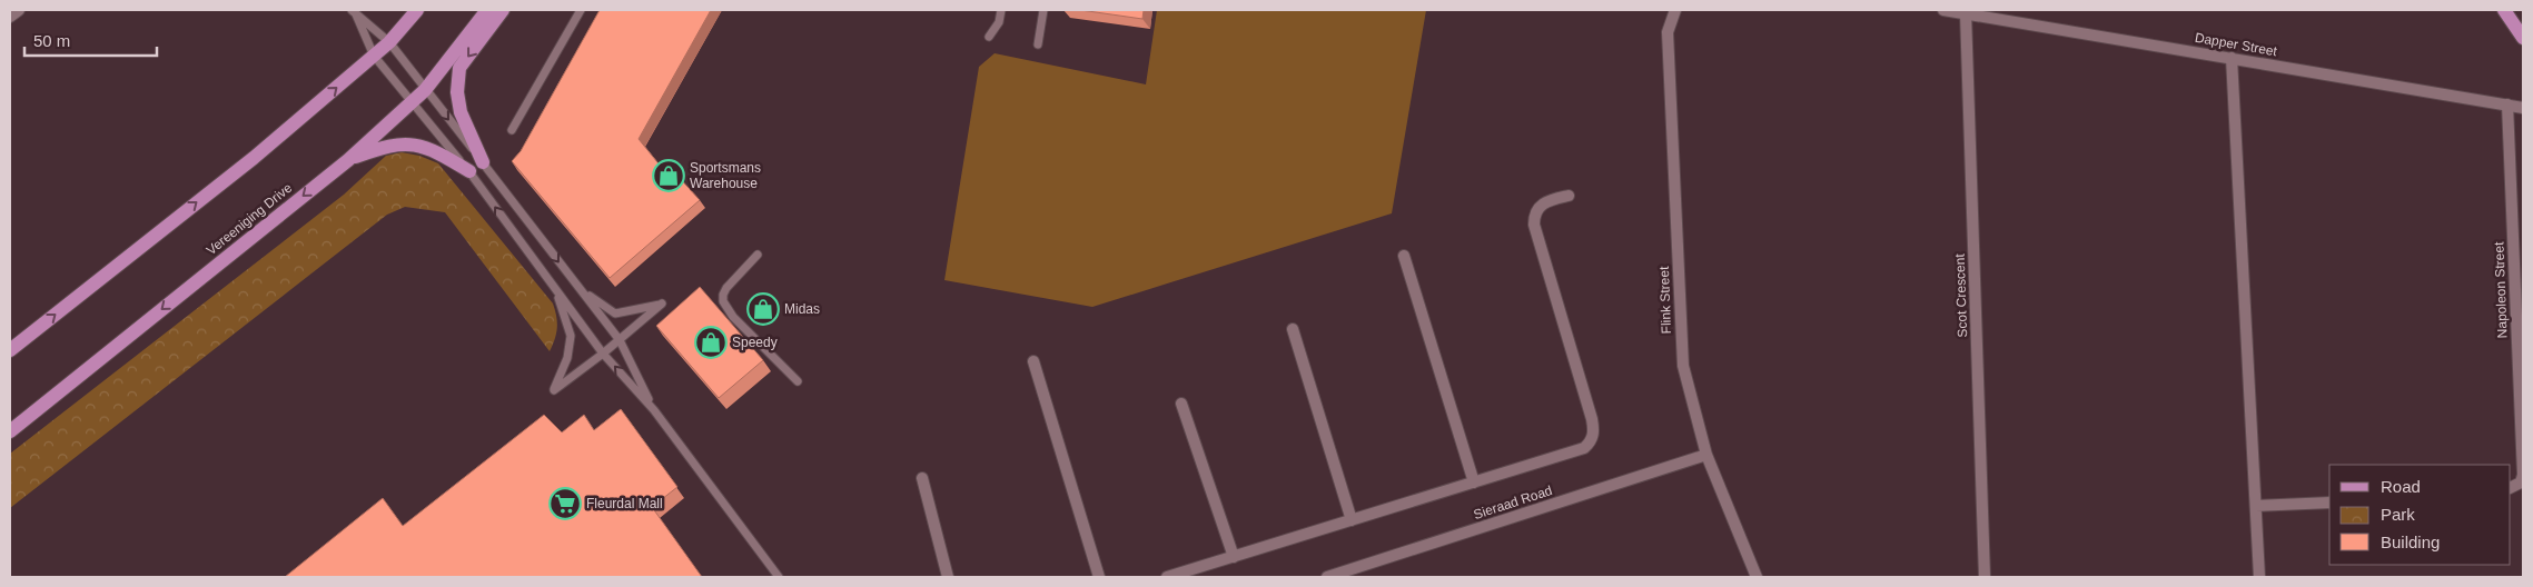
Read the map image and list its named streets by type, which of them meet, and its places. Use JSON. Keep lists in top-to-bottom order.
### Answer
{
  "streets": {
    "main road": ["Vereeniging Drive"],
    "street": [
      "Dapper Street",
      "Napoleon Street",
      "Scot Crescent",
      "Flink Street",
      "Sieraad Road"
    ]
  },
  "crossings": [
    ["Dapper Street", "Napoleon Street"],
    ["Dapper Street", "Scot Crescent"],
    ["Flink Street", "Sieraad Road"]
  ],
  "places": {
    "shop": ["Sportsmans Warehouse", "Midas", "Speedy"],
    "supermarket": ["Fleurdal Mall"]
  },
  "legend": ["Road", "Park", "Building"],
  "scale_bar": "50 m"
}
